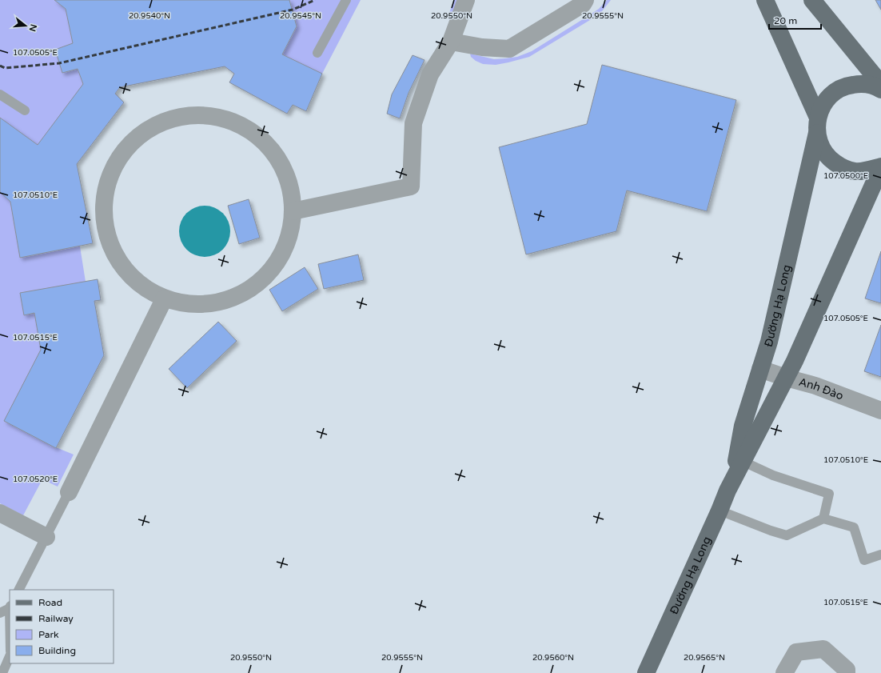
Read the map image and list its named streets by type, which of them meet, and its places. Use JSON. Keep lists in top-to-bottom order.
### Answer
{
  "streets": {
    "main road": ["Đường Hạ Long"],
    "street": ["Anh Đào"]
  },
  "crossings": [
    ["Đường Hạ Long", "Anh Đào"]
  ],
  "legend": [
    "Road",
    "Railway",
    "Park",
    "Building"
  ],
  "scale_bar": "20 m",
  "north": "right",
  "coordinates": [
    "20.9540°N",
    "20.9545°N",
    "20.9550°N",
    "20.9555°N",
    "107.0505°E",
    "107.0500°E",
    "107.0510°E",
    "107.0515°E",
    "107.0520°E",
    "20.9560°N",
    "20.9565°N"
  ]
}
